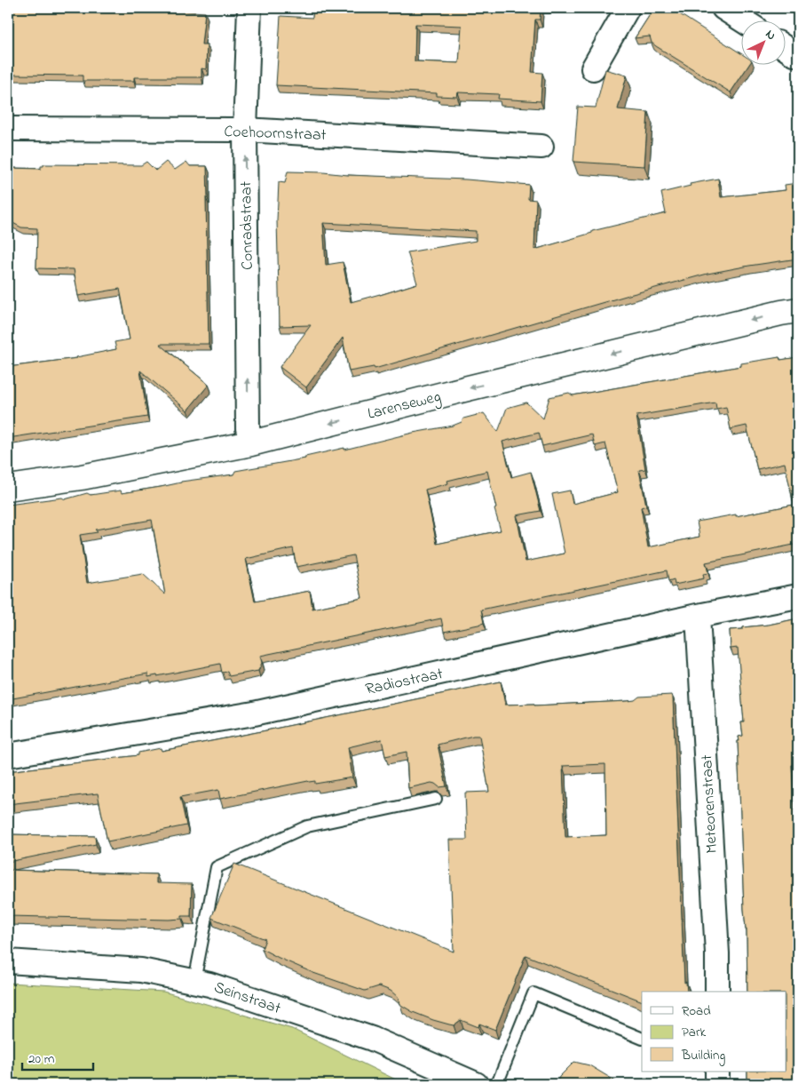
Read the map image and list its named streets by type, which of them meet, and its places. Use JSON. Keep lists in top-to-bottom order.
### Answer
{
  "streets": {
    "street": [
      "Coehoornstraat",
      "Conradstraat",
      "Larenseweg",
      "Radiostraat",
      "Meteorenstraat",
      "Seinstraat"
    ]
  },
  "crossings": [
    ["Coehoornstraat", "Conradstraat"],
    ["Conradstraat", "Larenseweg"],
    ["Radiostraat", "Meteorenstraat"]
  ],
  "one_way": ["Conradstraat", "Larenseweg"],
  "legend": ["Road", "Park", "Building"],
  "scale_bar": "20 m",
  "north": "top right"
}
